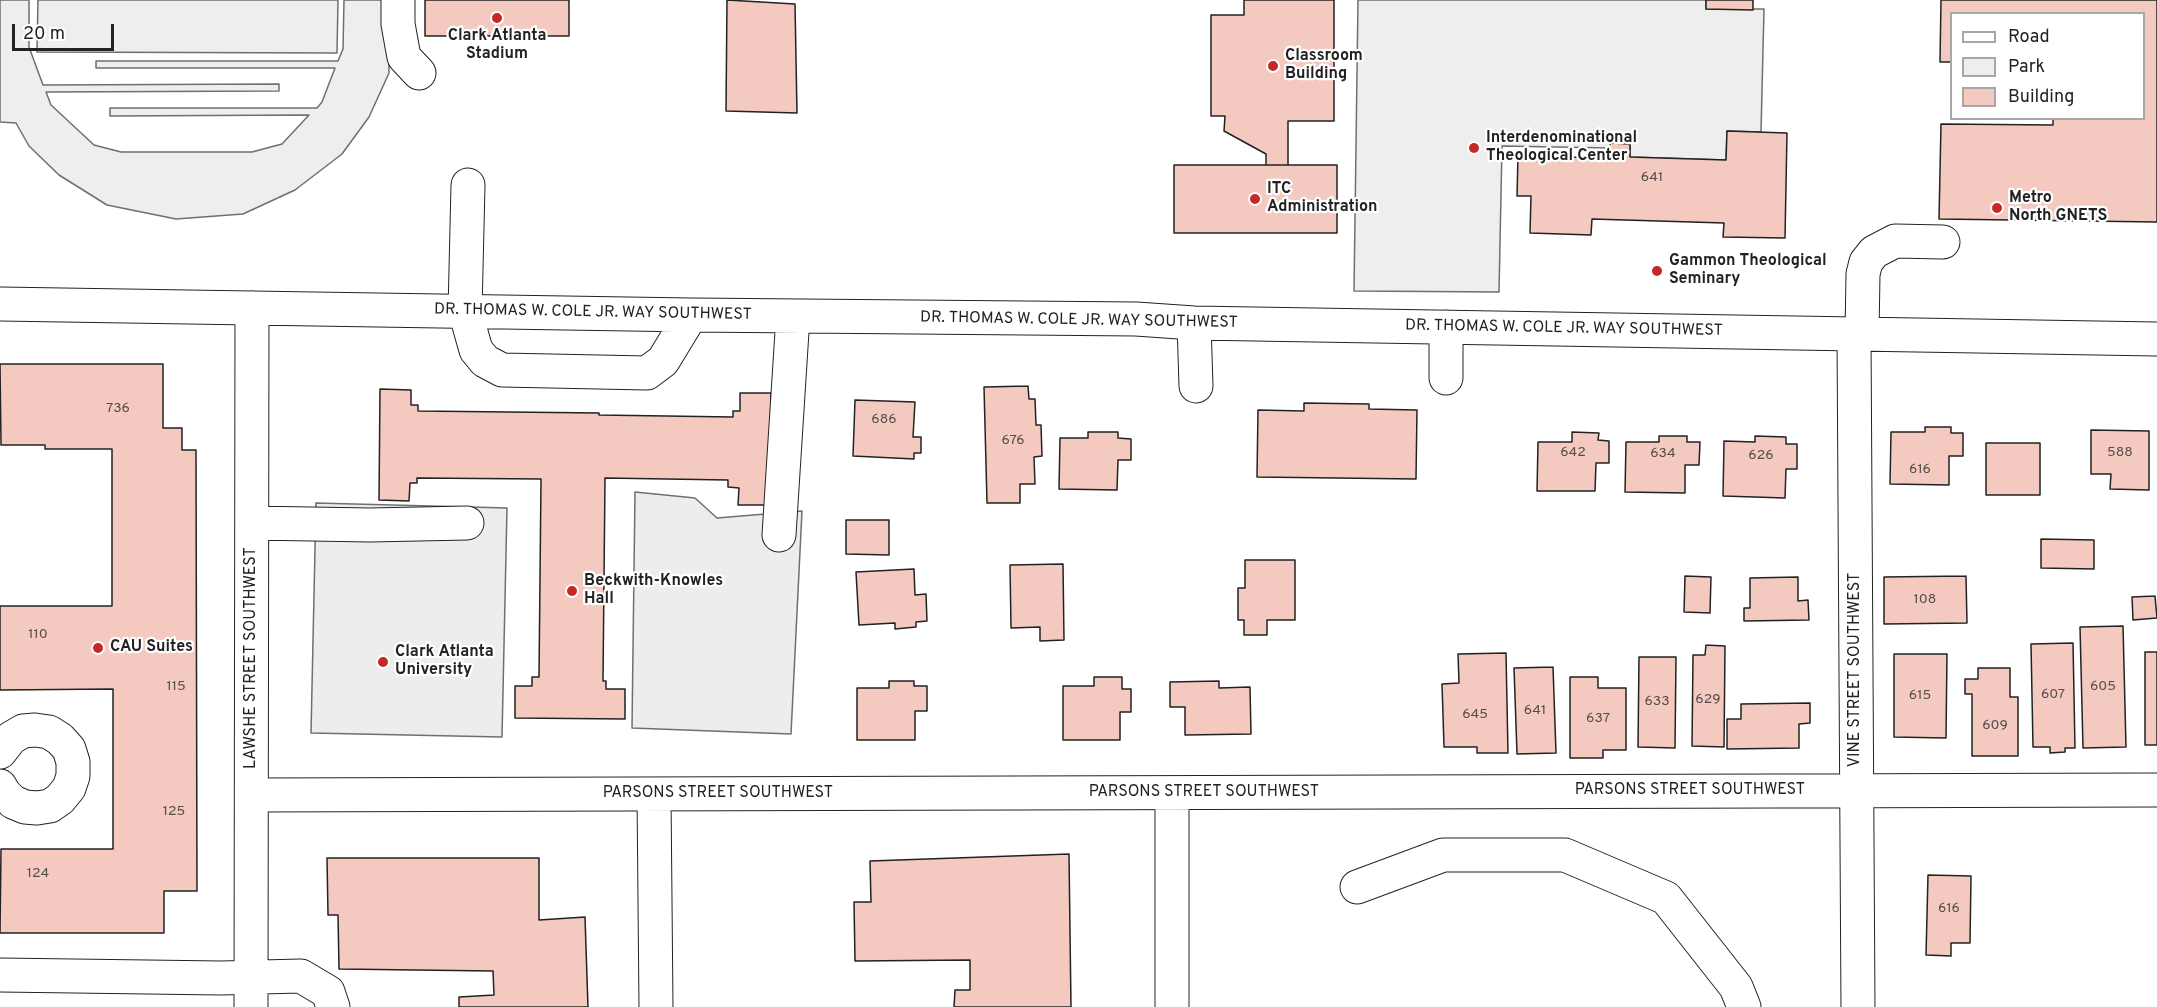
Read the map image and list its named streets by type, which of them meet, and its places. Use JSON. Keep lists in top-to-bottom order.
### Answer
{
  "streets": {
    "street": [
      "DR. THOMAS W. COLE JR. WAY SOUTHWEST",
      "LAWSHE STREET SOUTHWEST",
      "VINE STREET SOUTHWEST",
      "PARSONS STREET SOUTHWEST"
    ]
  },
  "crossings": [
    ["DR. THOMAS W. COLE JR. WAY SOUTHWEST", "LAWSHE STREET SOUTHWEST"],
    ["DR. THOMAS W. COLE JR. WAY SOUTHWEST", "VINE STREET SOUTHWEST"],
    ["LAWSHE STREET SOUTHWEST", "PARSONS STREET SOUTHWEST"],
    ["VINE STREET SOUTHWEST", "PARSONS STREET SOUTHWEST"]
  ],
  "places": [
    "Clark Atlanta Stadium",
    "Classroom Building",
    "Interdenominational Theological Center",
    "ITC Administration",
    "Metro North GNETS",
    "Gammon Theological Seminary",
    "Beckwith-Knowles Hall",
    "CAU Suites",
    "Clark Atlanta University"
  ],
  "house_numbers": [
    "641",
    "736",
    "686",
    "676",
    "642",
    "588",
    "634",
    "626",
    "616",
    "108",
    "110",
    "115",
    "605",
    "607",
    "615",
    "629",
    "633",
    "641",
    "645",
    "637",
    "609",
    "125",
    "124",
    "616"
  ],
  "legend": ["Road", "Park", "Building"],
  "scale_bar": "20 m"
}
